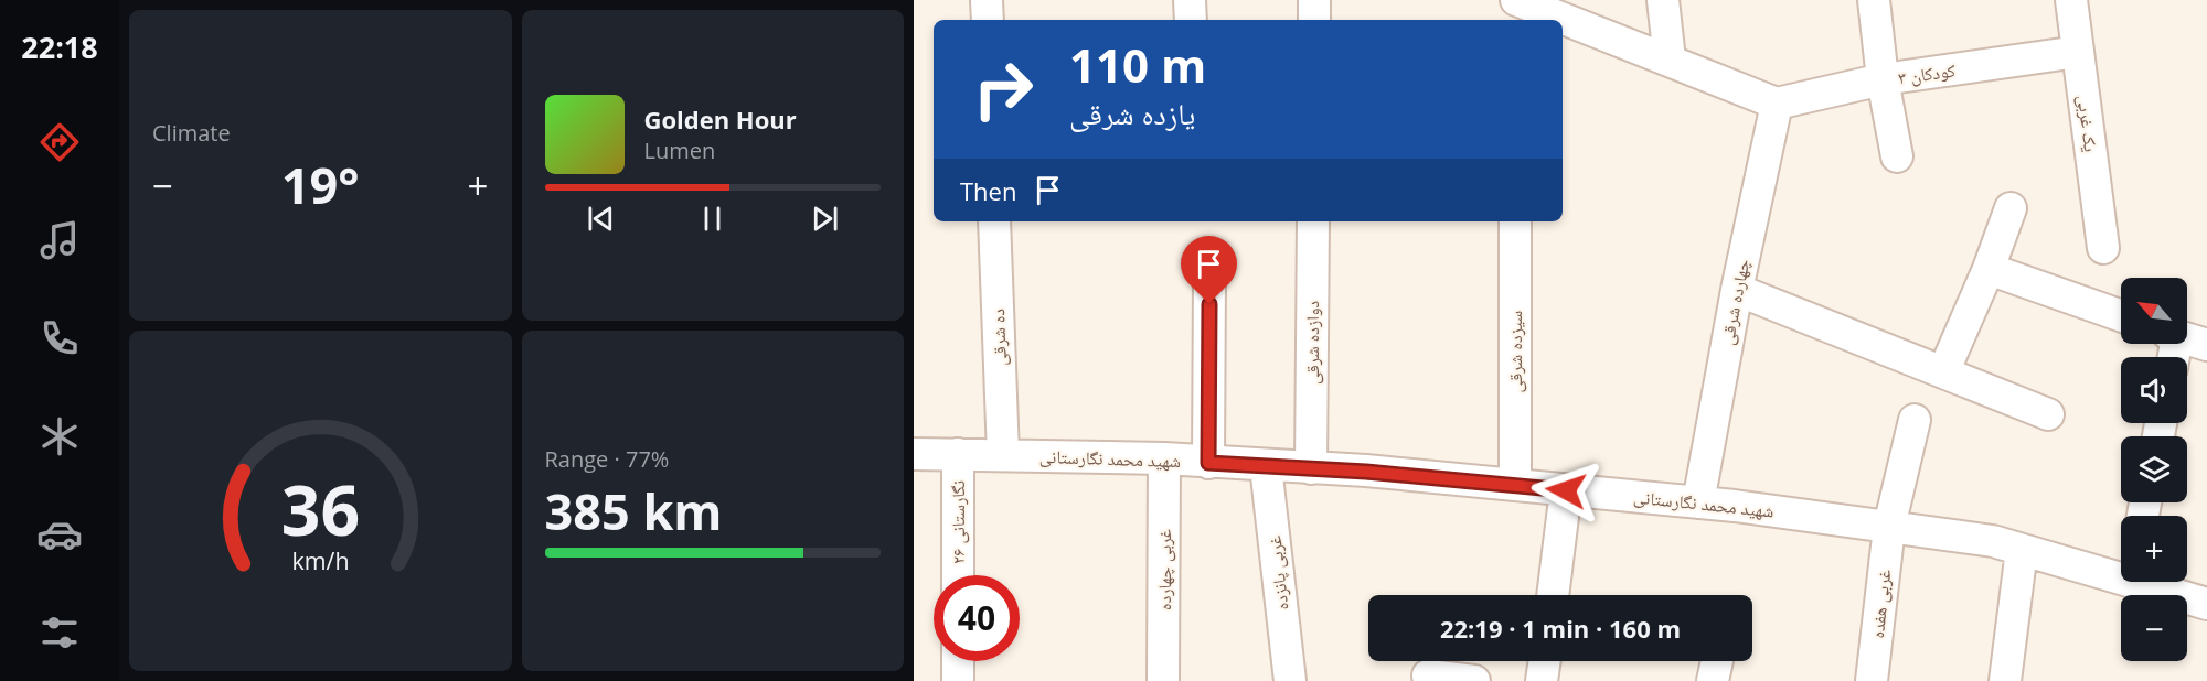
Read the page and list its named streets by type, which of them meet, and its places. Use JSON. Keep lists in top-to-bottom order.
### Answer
{
  "streets": {
    "street": [
      "کودکان ۳",
      "یک غربی",
      "چهارده شرقی",
      "ده شرقی",
      "دوازده شرقی",
      "سیزده شرقی",
      "شهید محمد نگارستانی",
      "نگارستانی ۲۶",
      "غربی چهارده",
      "غربی پانزده",
      "غربی هفده"
    ]
  },
  "crossings": [
    ["کودکان ۳", "یک غربی"],
    ["کودکان ۳", "چهارده شرقی"],
    ["چهارده شرقی", "شهید محمد نگارستانی"],
    ["ده شرقی", "شهید محمد نگارستانی"],
    ["دوازده شرقی", "شهید محمد نگارستانی"],
    ["سیزده شرقی", "شهید محمد نگارستانی"],
    ["شهید محمد نگارستانی", "نگارستانی ۲۶"],
    ["شهید محمد نگارستانی", "غربی چهارده"],
    ["شهید محمد نگارستانی", "غربی پانزده"],
    ["شهید محمد نگارستانی", "غربی هفده"]
  ],
  "north": "top left",
  "page": {
    "tabs": "22:18",
    "tile": [
      "Climate",
      ["Range · 77%", "385 km"]
    ],
    "turn": ["110 m", "یازده شرقی"],
    "song": ["Golden Hour", "Lumen"],
    "heat": ["−", "19°", "+"],
    "then": "Then",
    "map_buttons": ["+", "−"],
    "limit": "40",
    "trip": "22:19 · 1 min · 160 m",
    "gauge": ["36", "km/h"]
  }
}
